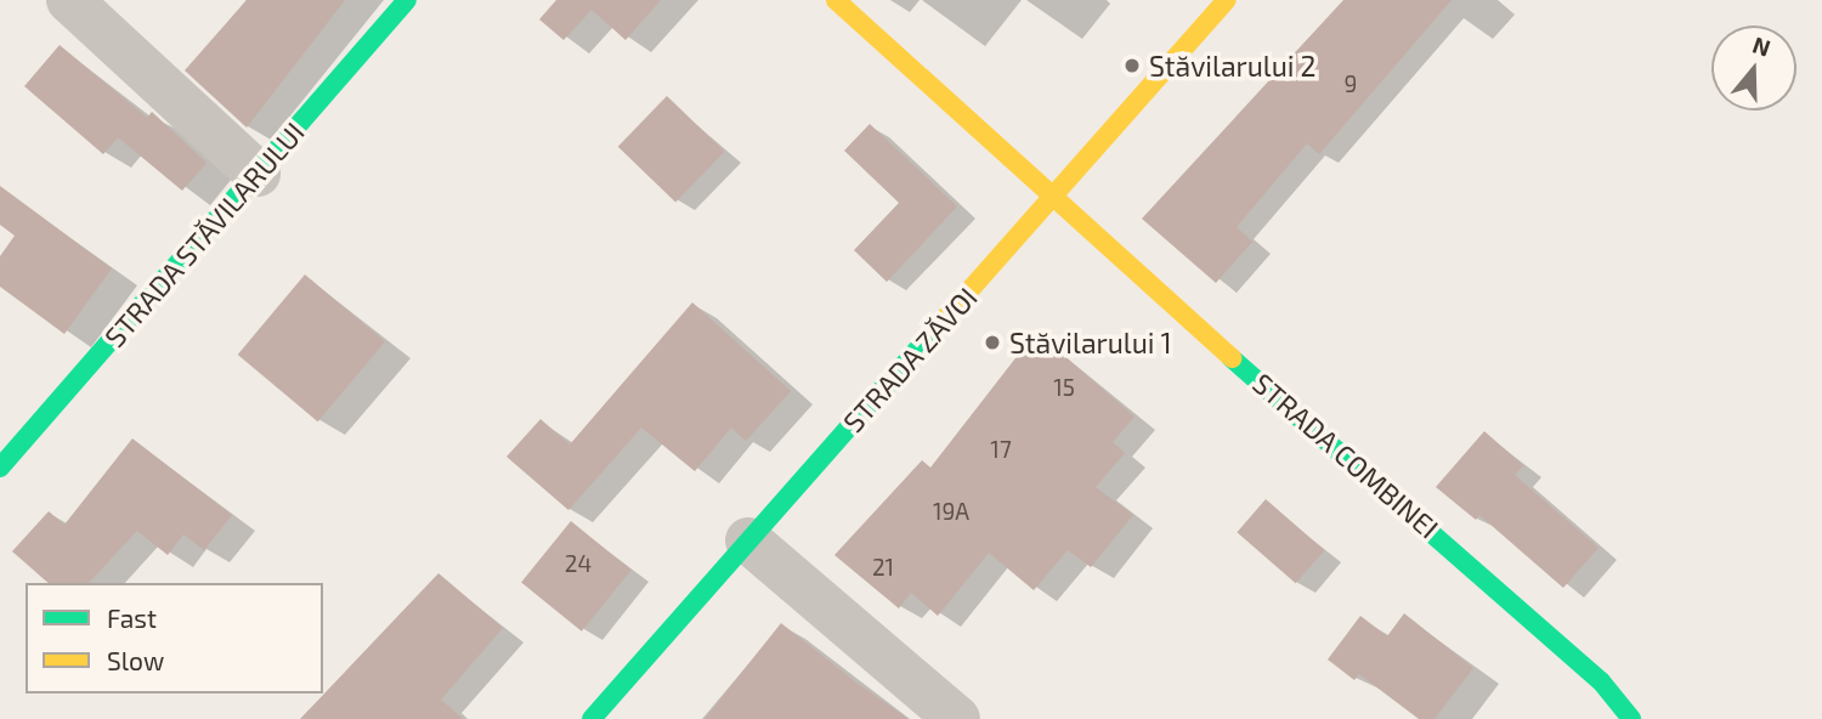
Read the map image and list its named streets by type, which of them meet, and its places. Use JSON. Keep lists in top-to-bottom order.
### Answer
{
  "streets": {
    "street": ["STRADA STĂVILARULUI", "STRADA ZĂVOI", "STRADA COMBINEI"]
  },
  "crossings": [
    ["STRADA ZĂVOI", "STRADA COMBINEI"]
  ],
  "places": ["Stăvilarului 2", "Stăvilarului 1"],
  "house_numbers": [
    "9",
    "15",
    "17",
    "19A",
    "24",
    "21"
  ],
  "legend": ["Fast", "Slow"],
  "north": "top"
}
